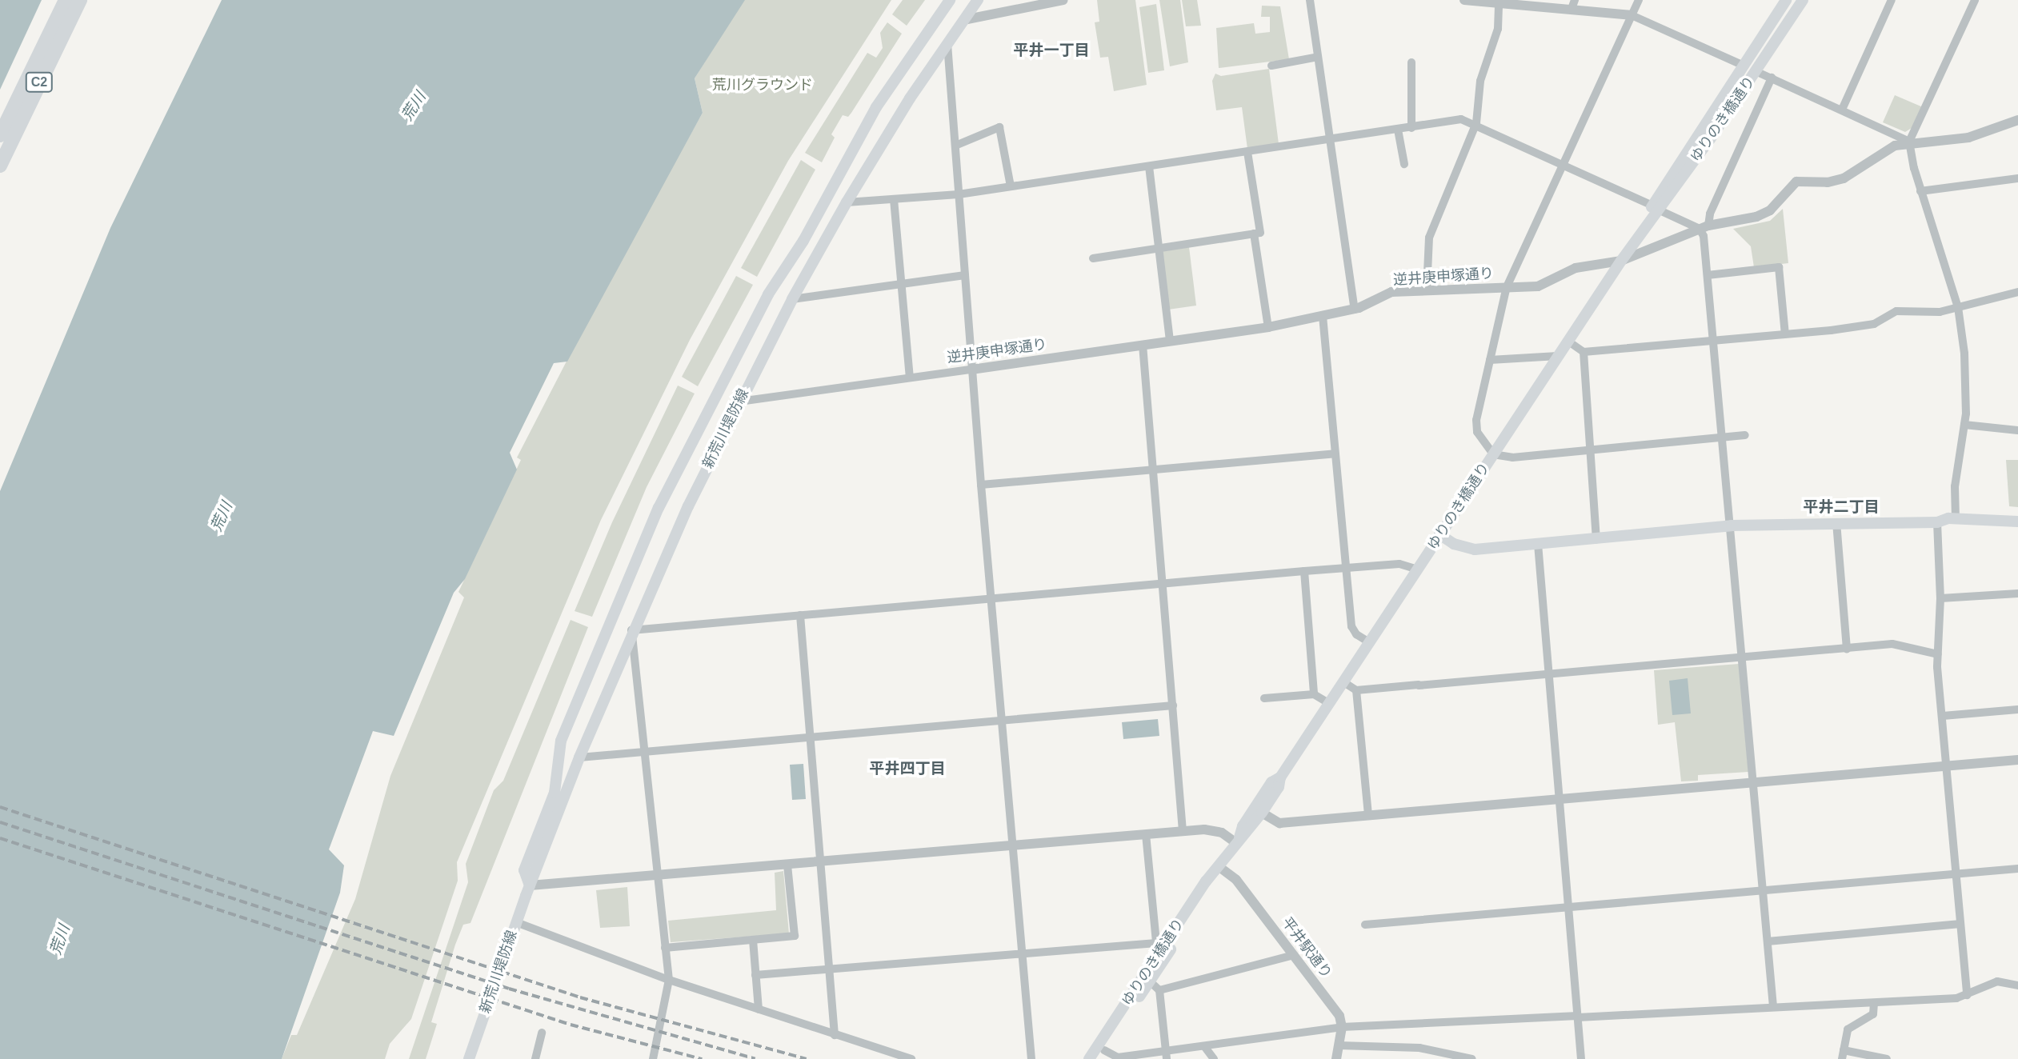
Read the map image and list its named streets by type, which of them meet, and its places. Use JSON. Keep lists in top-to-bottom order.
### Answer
{
  "streets": {
    "highway": ["C2"],
    "main road": ["ゆりのき橋通り", "新荒川堤防線"],
    "street": ["逆井庚申塚通り", "平井駅通り"]
  },
  "crossings": [
    ["ゆりのき橋通り", "逆井庚申塚通り"],
    ["ゆりのき橋通り", "平井駅通り"],
    ["逆井庚申塚通り", "新荒川堤防線"]
  ],
  "districts": ["平井一丁目", "平井二丁目", "平井四丁目"],
  "water": ["荒川"],
  "parks": ["荒川グラウンド"]
}
